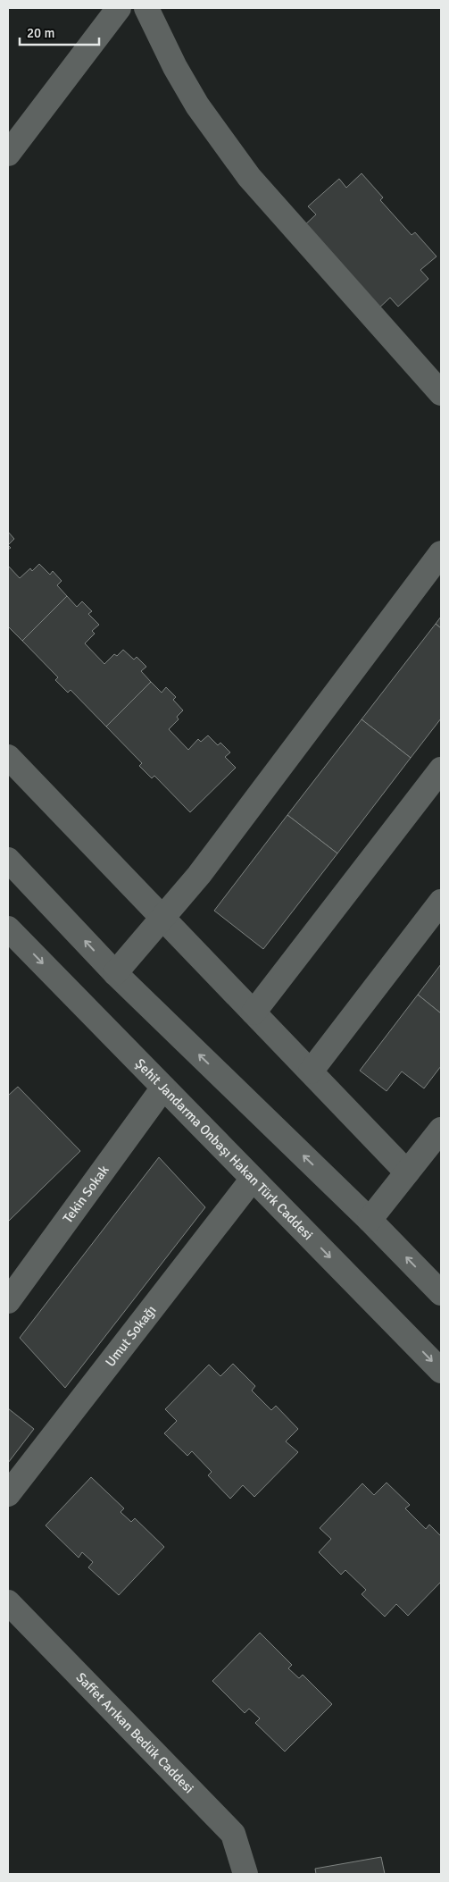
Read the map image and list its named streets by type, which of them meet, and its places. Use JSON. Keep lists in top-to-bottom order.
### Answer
{
  "streets": {
    "street": [
      "Şehit Jandarma Onbaşı Hakan Türk Caddesi",
      "Tekin Sokak",
      "Umut Sokağı",
      "Saffet Arıkan Bedük Caddesi"
    ]
  },
  "crossings": [
    ["Şehit Jandarma Onbaşı Hakan Türk Caddesi", "Tekin Sokak"],
    ["Şehit Jandarma Onbaşı Hakan Türk Caddesi", "Umut Sokağı"]
  ],
  "scale_bar": "20 m"
}
